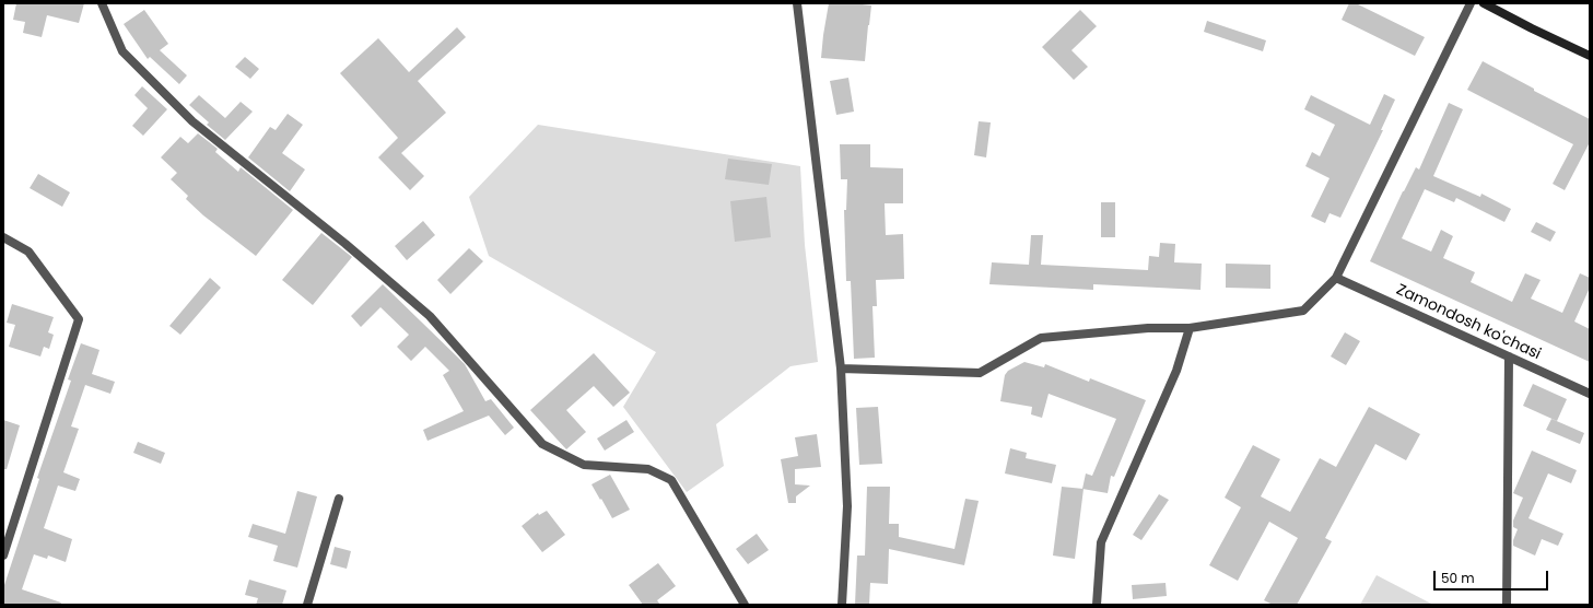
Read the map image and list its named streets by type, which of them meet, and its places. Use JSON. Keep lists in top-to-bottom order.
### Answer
{
  "streets": {
    "street": ["Zamondosh ko'chasi"]
  },
  "scale_bar": "50 m"
}
